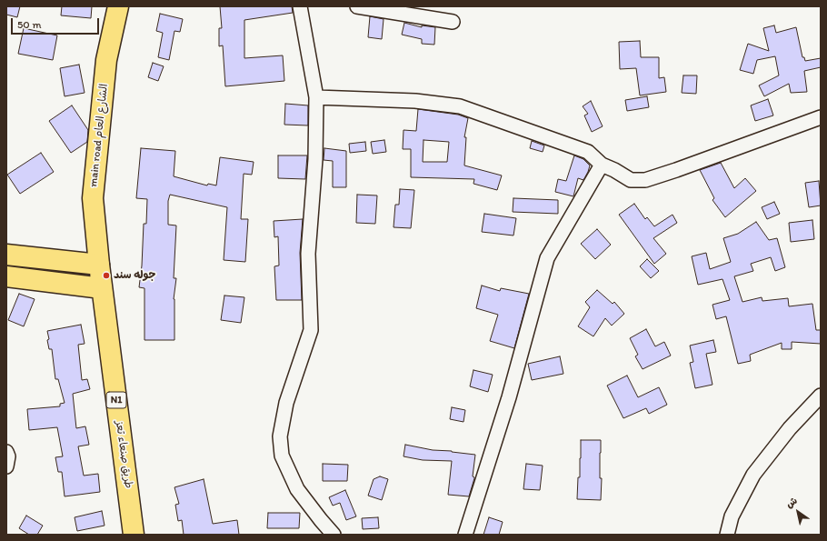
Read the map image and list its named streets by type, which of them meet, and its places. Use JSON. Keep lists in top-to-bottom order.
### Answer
{
  "streets": {
    "main road": ["main road الشارع العام", "N1", "طريق صنعاء تعز"]
  },
  "crossings": [
    ["main road الشارع العام", "طريق صنعاء تعز"]
  ],
  "places": ["جوله سند"],
  "scale_bar": "50 m",
  "north": "top left"
}
